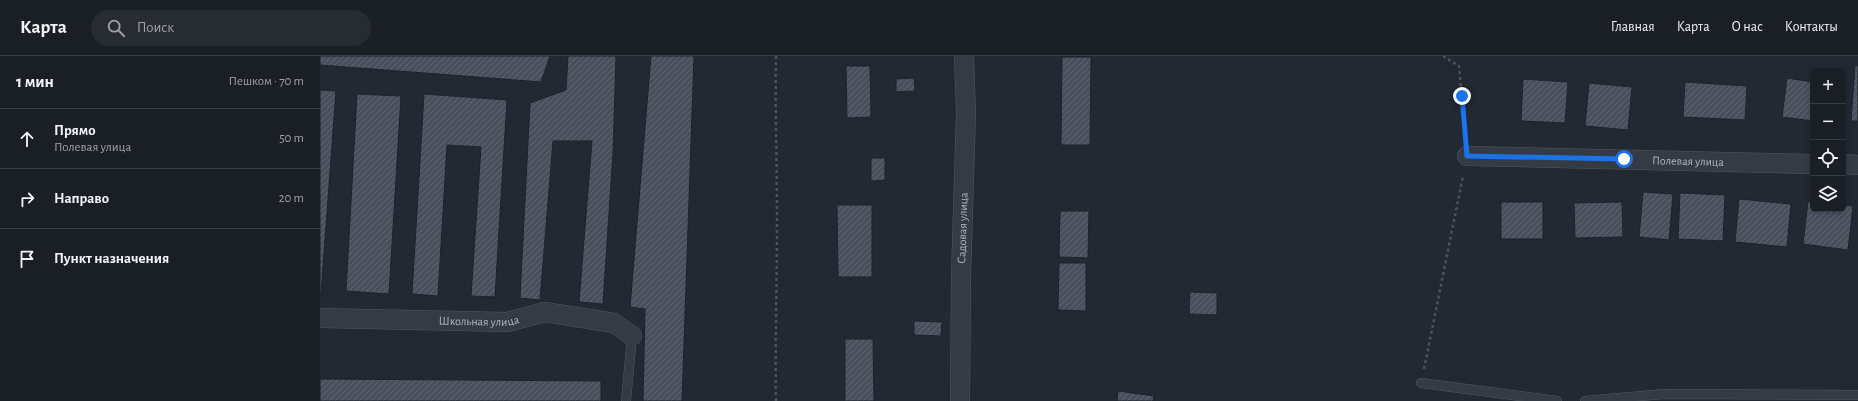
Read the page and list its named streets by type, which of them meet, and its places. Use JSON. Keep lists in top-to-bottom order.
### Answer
{
  "streets": {
    "street": ["Полевая улица", "Садовая улица", "Школьная улица"]
  },
  "page": {
    "header": "Карта",
    "search": "Поиск",
    "nav": [
      "Главная",
      "Карта",
      "О нас",
      "Контакты"
    ],
    "heading": ["1 мин", "Пешком · 70 m"],
    "map_buttons": ["+", "−"],
    "list": [
      ["Прямо", "Полевая улица", "50 m"],
      ["Направо", "20 m"],
      "Пункт назначения"
    ]
  }
}
